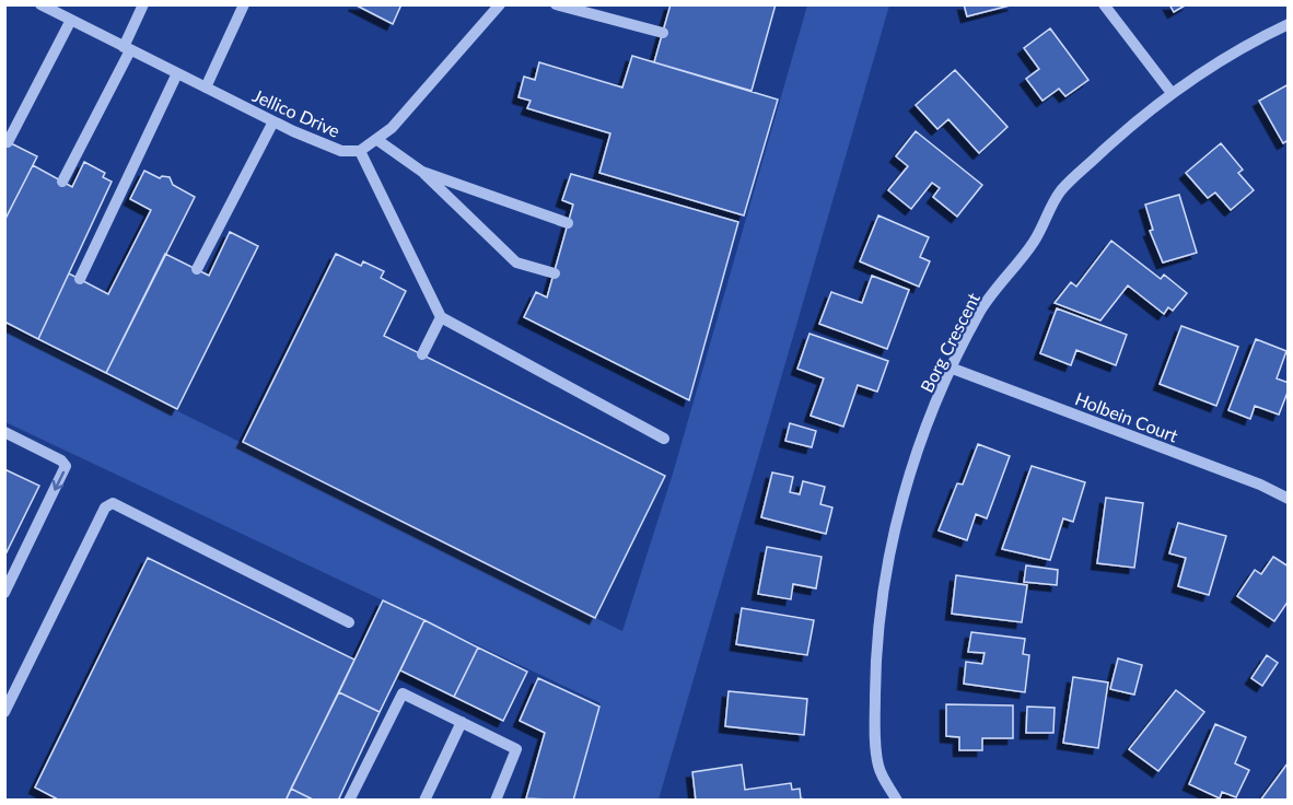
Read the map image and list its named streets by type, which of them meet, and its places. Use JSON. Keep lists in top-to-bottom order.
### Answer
{
  "streets": {
    "street": ["Jellico Drive", "Borg Crescent", "Holbein Court"]
  },
  "crossings": [
    ["Borg Crescent", "Holbein Court"]
  ]
}
